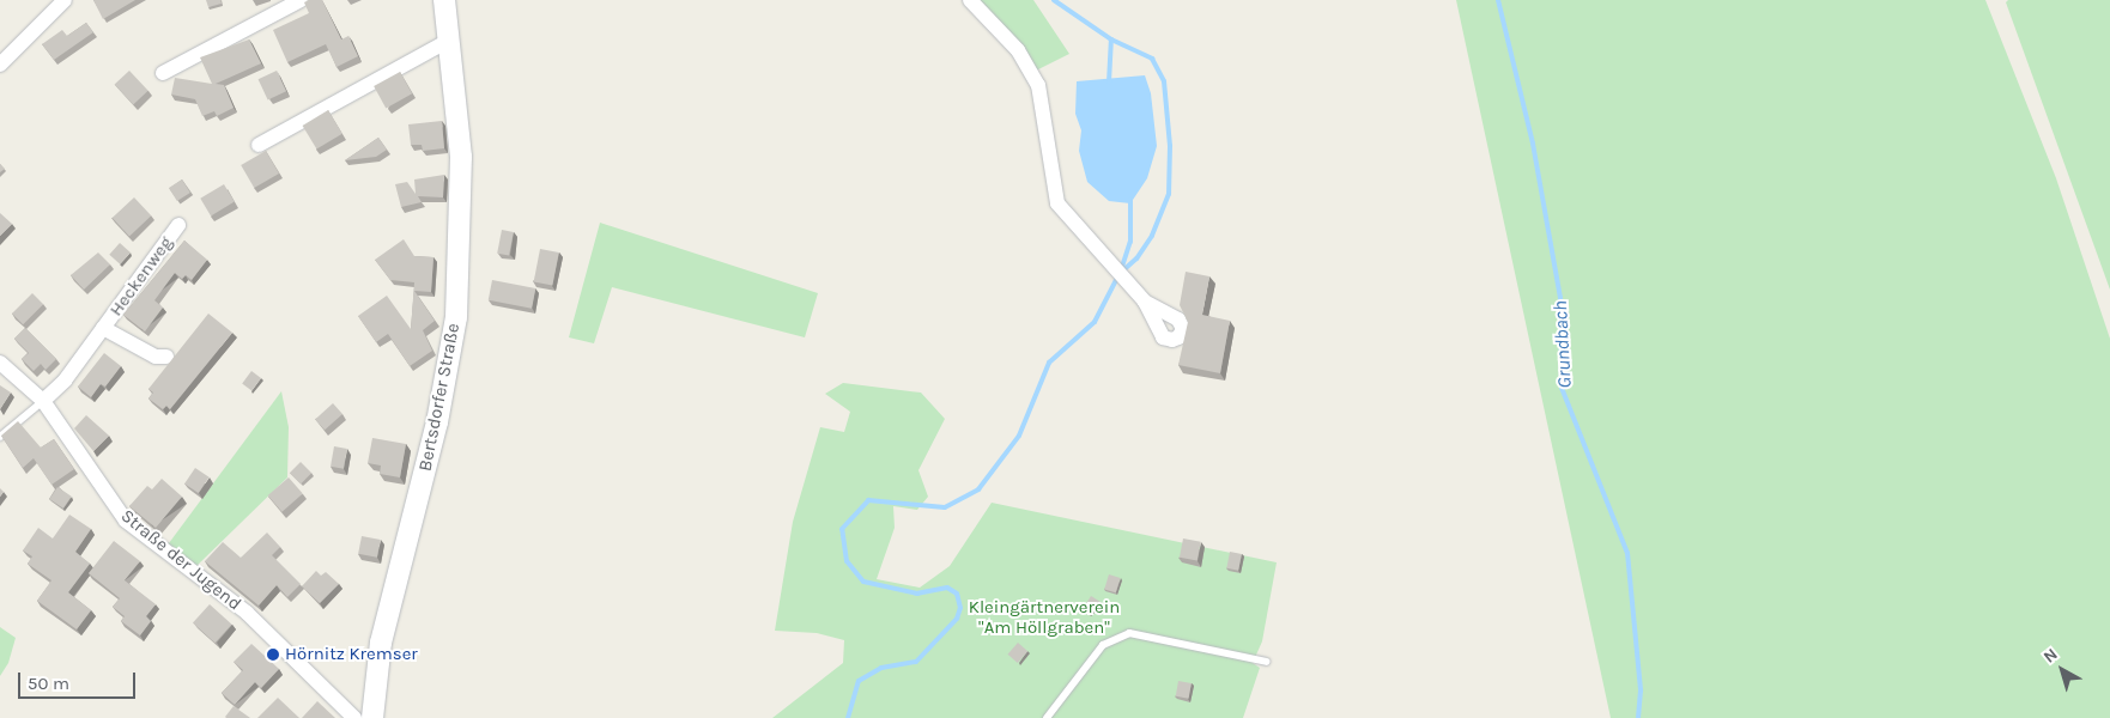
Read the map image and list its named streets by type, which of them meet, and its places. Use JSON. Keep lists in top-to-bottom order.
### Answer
{
  "streets": {
    "main road": ["Bertsdorfer Straße"],
    "street": ["Heckenweg", "Straße der Jugend"]
  },
  "crossings": [
    ["Heckenweg", "Straße der Jugend"]
  ],
  "water": ["Grundbach"],
  "parks": ["Kleingärtnerverein \"Am Höllgraben\""],
  "places": ["Hörnitz Kremser"],
  "scale_bar": "50 m",
  "north": "top left"
}
